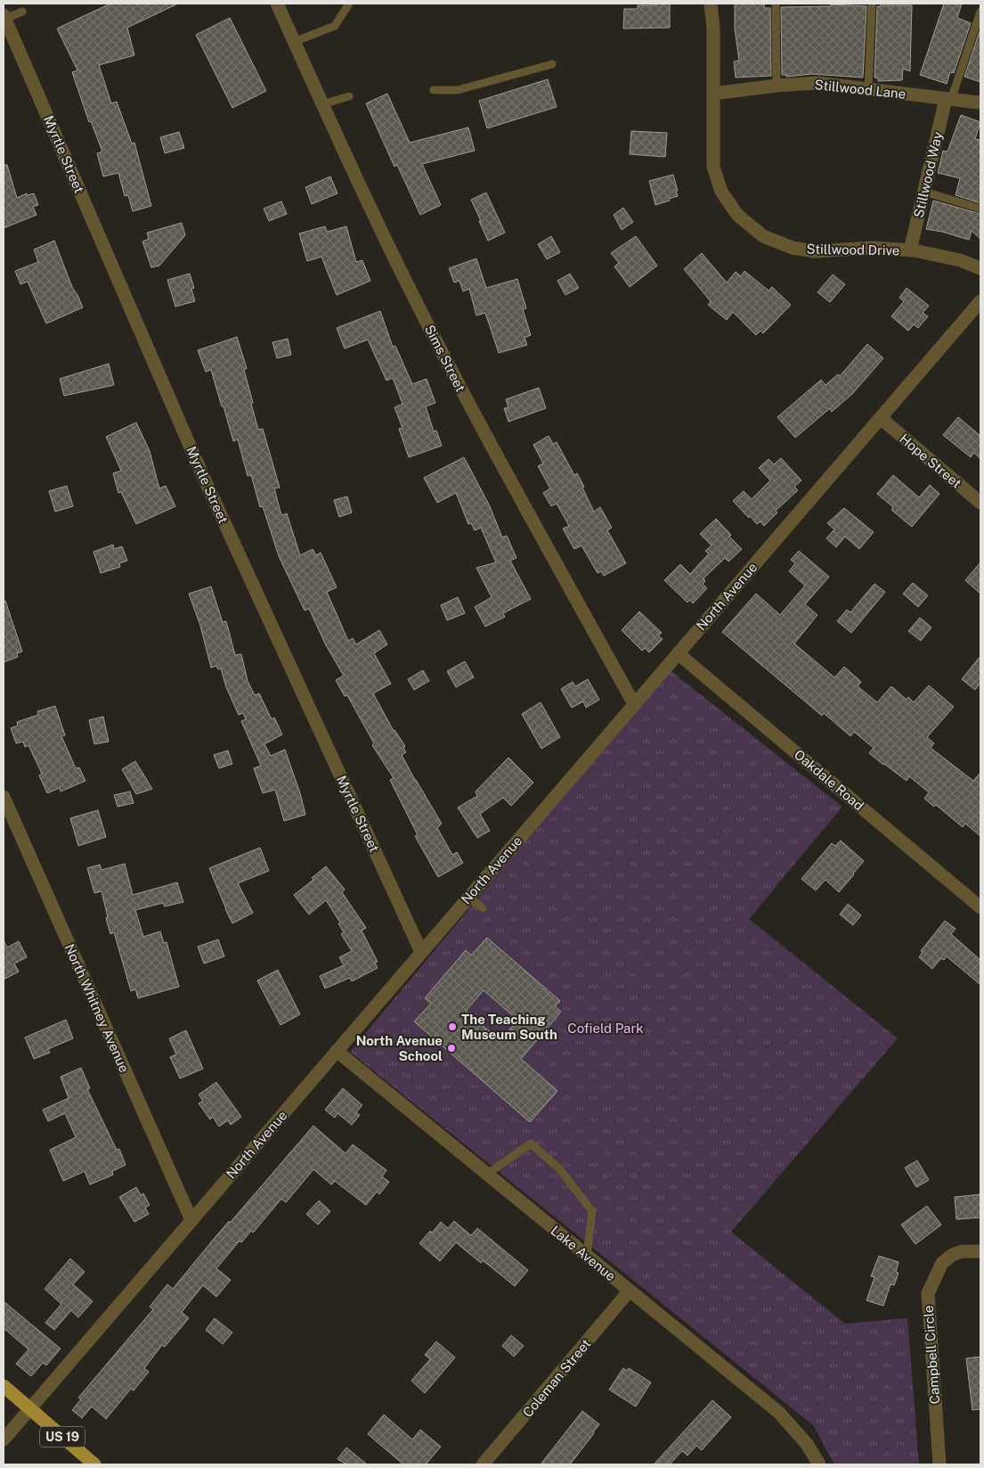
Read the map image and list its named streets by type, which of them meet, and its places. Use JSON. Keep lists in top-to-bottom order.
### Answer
{
  "streets": {
    "main road": ["US 19"],
    "street": [
      "Stillwood Lane",
      "Myrtle Street",
      "Stillwood Way",
      "Stillwood Drive",
      "Sims Street",
      "Hope Street",
      "North Avenue",
      "Oakdale Road",
      "North Whitney Avenue",
      "Lake Avenue",
      "Campbell Circle",
      "Coleman Street"
    ]
  },
  "crossings": [
    ["Stillwood Lane", "Stillwood Way"],
    ["Stillwood Lane", "Stillwood Drive"],
    ["Myrtle Street", "North Avenue"],
    ["Stillwood Way", "Stillwood Drive"],
    ["Sims Street", "North Avenue"],
    ["Hope Street", "North Avenue"],
    ["North Avenue", "Oakdale Road"],
    ["North Avenue", "North Whitney Avenue"],
    ["North Avenue", "Lake Avenue"],
    ["North Avenue", "US 19"],
    ["Lake Avenue", "Coleman Street"]
  ],
  "parks": ["Cofield Park"],
  "places": ["The Teaching Museum South", "North Avenue School"]
}
